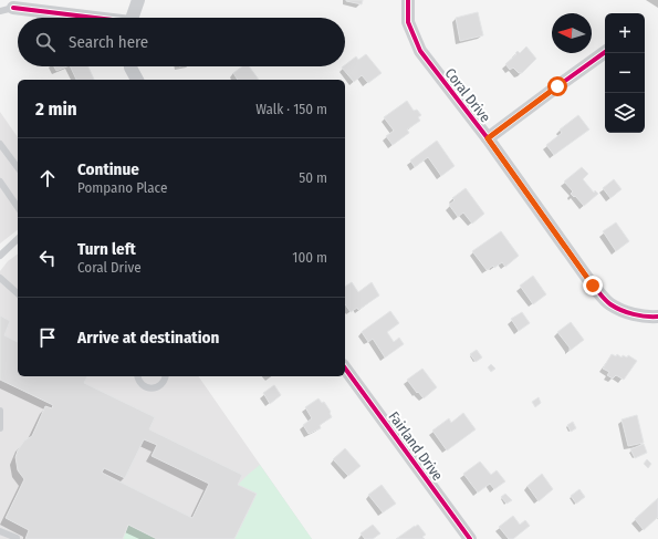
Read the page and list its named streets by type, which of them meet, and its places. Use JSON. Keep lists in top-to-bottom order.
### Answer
{
  "streets": {
    "street": ["Coral Drive", "Fairland Drive"]
  },
  "north": "left",
  "page": {
    "map_buttons": ["+", "−"],
    "search": "Search here",
    "heading": ["2 min", "Walk · 150 m"],
    "list": [
      ["Continue", "Pompano Place", "50 m"],
      ["Turn left", "Coral Drive", "100 m"],
      "Arrive at destination"
    ]
  }
}
